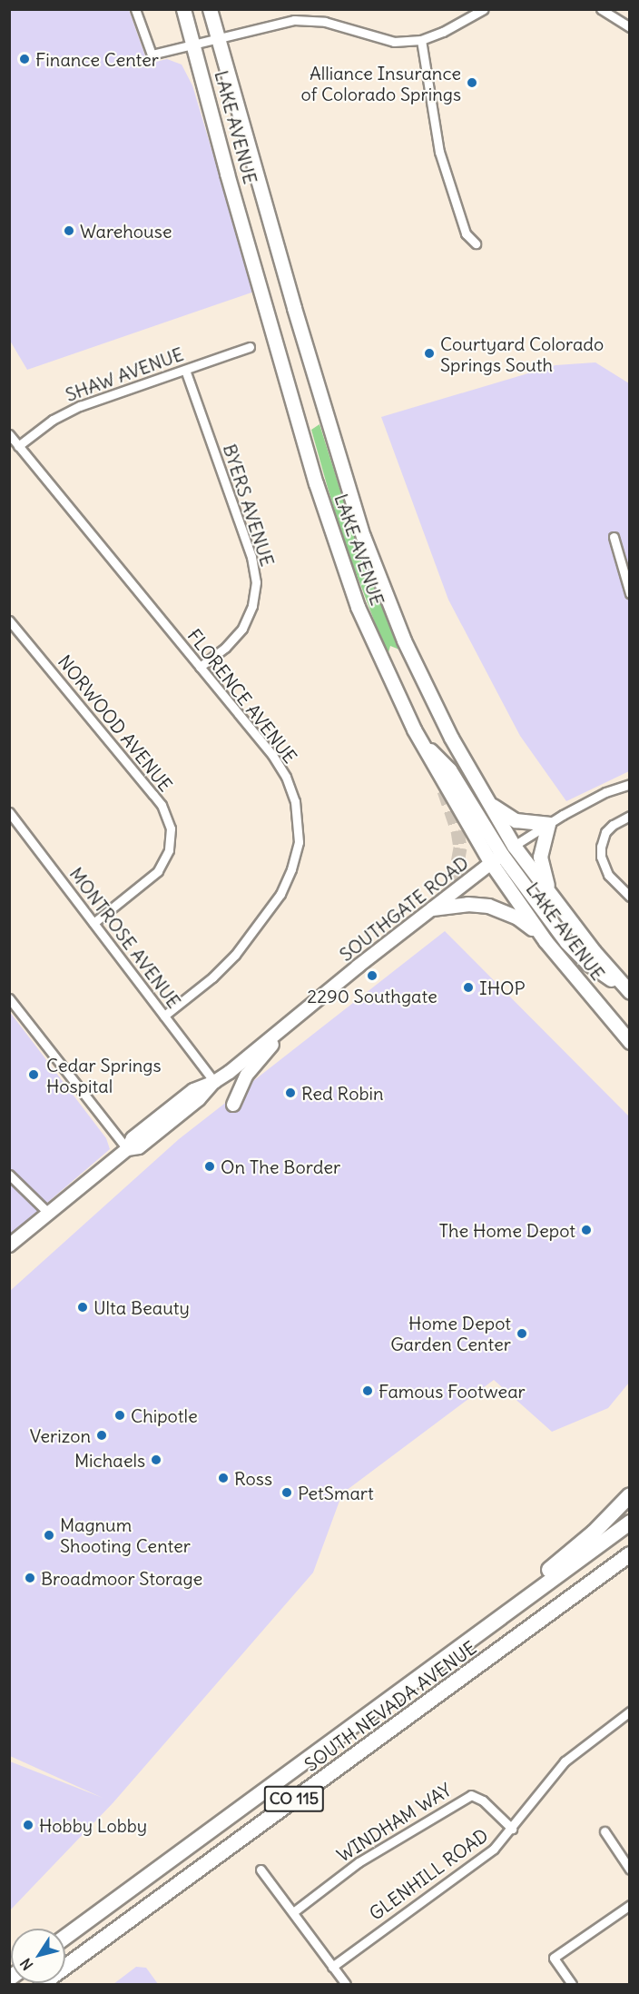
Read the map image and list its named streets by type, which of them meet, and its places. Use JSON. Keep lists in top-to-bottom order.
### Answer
{
  "streets": {
    "highway": ["SOUTH NEVADA AVENUE", "CO 115"],
    "main road": ["LAKE AVENUE"],
    "street": [
      "SHAW AVENUE",
      "BYERS AVENUE",
      "FLORENCE AVENUE",
      "NORWOOD AVENUE",
      "SOUTHGATE ROAD",
      "MONTROSE AVENUE",
      "WINDHAM WAY",
      "GLENHILL ROAD"
    ]
  },
  "crossings": [
    ["LAKE AVENUE", "SOUTHGATE ROAD"],
    ["SHAW AVENUE", "BYERS AVENUE"],
    ["SHAW AVENUE", "FLORENCE AVENUE"],
    ["BYERS AVENUE", "FLORENCE AVENUE"],
    ["FLORENCE AVENUE", "MONTROSE AVENUE"],
    ["NORWOOD AVENUE", "MONTROSE AVENUE"],
    ["SOUTHGATE ROAD", "MONTROSE AVENUE"],
    ["WINDHAM WAY", "GLENHILL ROAD"]
  ],
  "places": [
    "Finance Center",
    "Alliance Insurance of Colorado Springs",
    "Warehouse",
    "Courtyard Colorado Springs South",
    "2290 Southgate",
    "IHOP",
    "Cedar Springs Hospital",
    "Red Robin",
    "On The Border",
    "The Home Depot",
    "Ulta Beauty",
    "Home Depot Garden Center",
    "Famous Footwear",
    "Chipotle",
    "Verizon",
    "Michaels",
    "Ross",
    "PetSmart",
    "Magnum Shooting Center",
    "Broadmoor Storage",
    "Hobby Lobby"
  ],
  "north": "bottom left"
}
